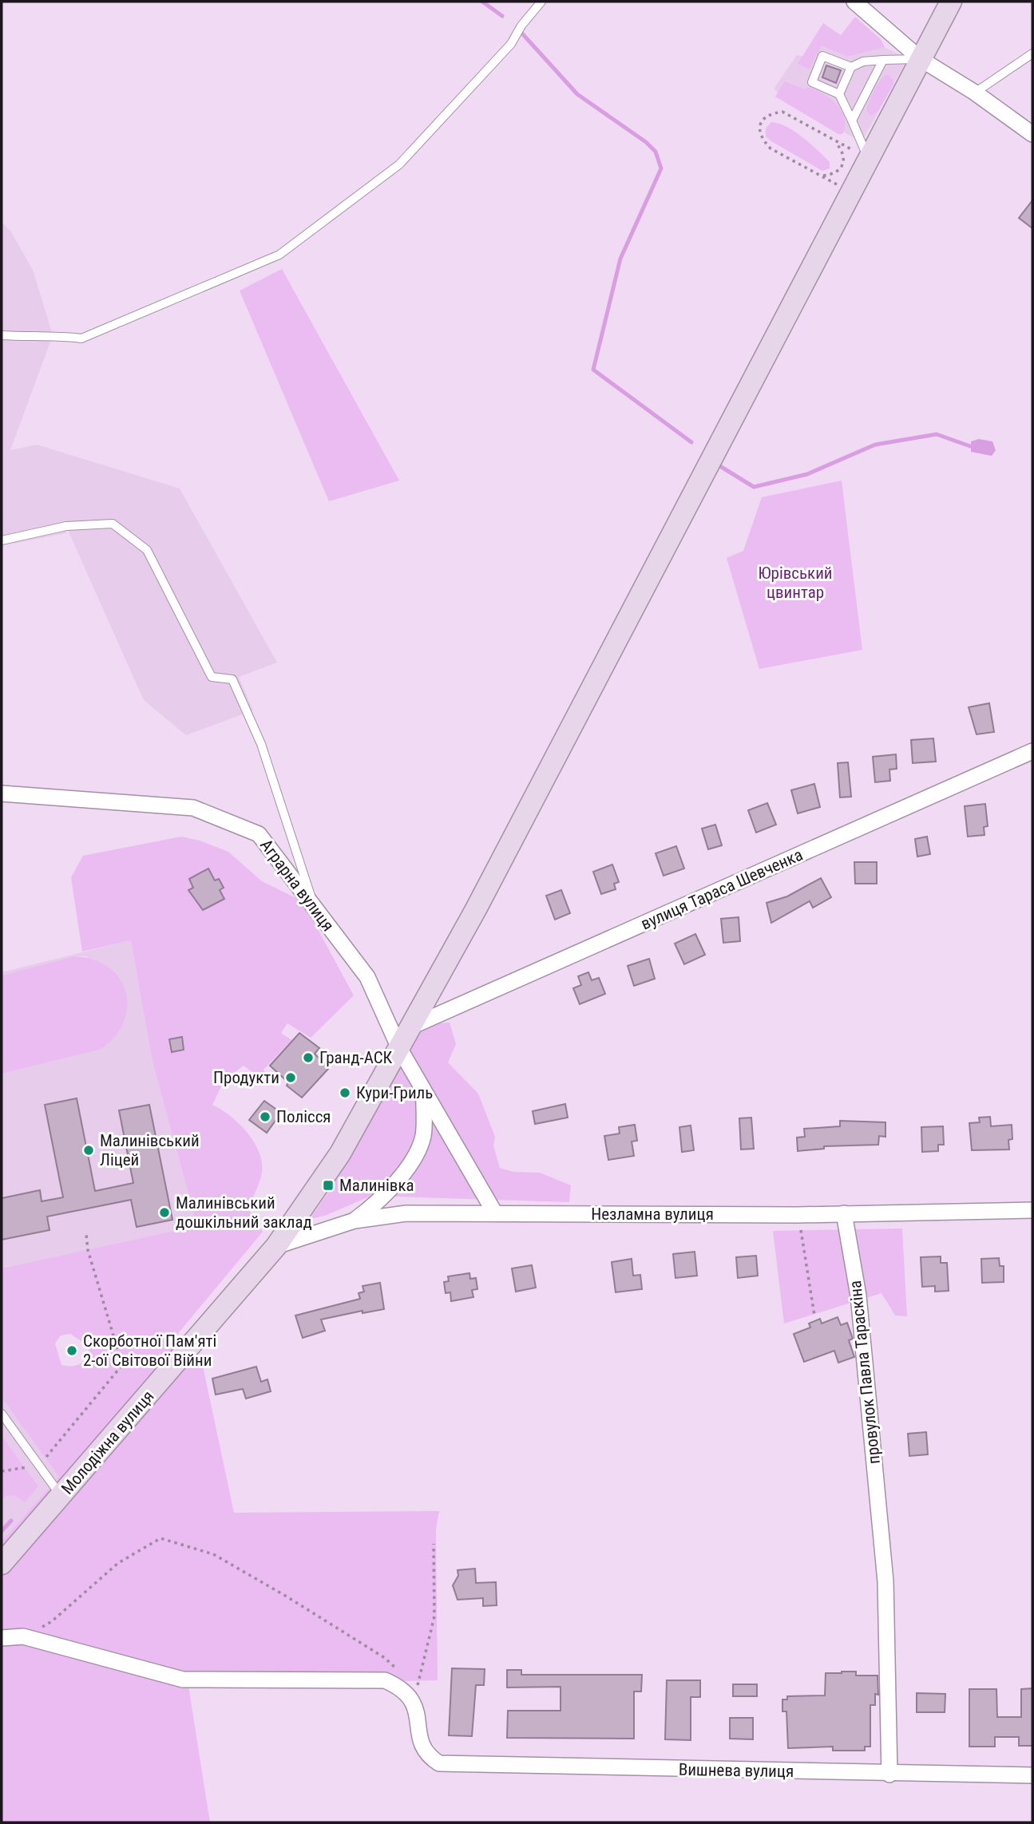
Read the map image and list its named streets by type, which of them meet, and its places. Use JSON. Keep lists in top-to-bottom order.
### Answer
{
  "streets": {
    "street": [
      "Аграрна вулиця",
      "вулиця Тараса Шевченка",
      "Незламна вулиця",
      "провулок Павла Тараскіна",
      "Молодіжна вулиця",
      "Вишнева вулиця"
    ]
  },
  "crossings": [
    ["Аграрна вулиця", "Незламна вулиця"],
    ["Аграрна вулиця", "Молодіжна вулиця"],
    ["вулиця Тараса Шевченка", "Молодіжна вулиця"],
    ["Незламна вулиця", "провулок Павла Тараскіна"],
    ["Незламна вулиця", "Молодіжна вулиця"],
    ["провулок Павла Тараскіна", "Вишнева вулиця"]
  ],
  "parks": ["Юрівський цвинтар"],
  "places": {
    "other": [
      "Гранд-АСК",
      "Продукти",
      "Кури-Гриль",
      "Полісся",
      "Малинівський Ліцей",
      "Малинівський дошкільний заклад",
      "Скорботної Пам'яті 2-ої Світової Війни"
    ],
    "transit": ["Малинівка"]
  }
}
